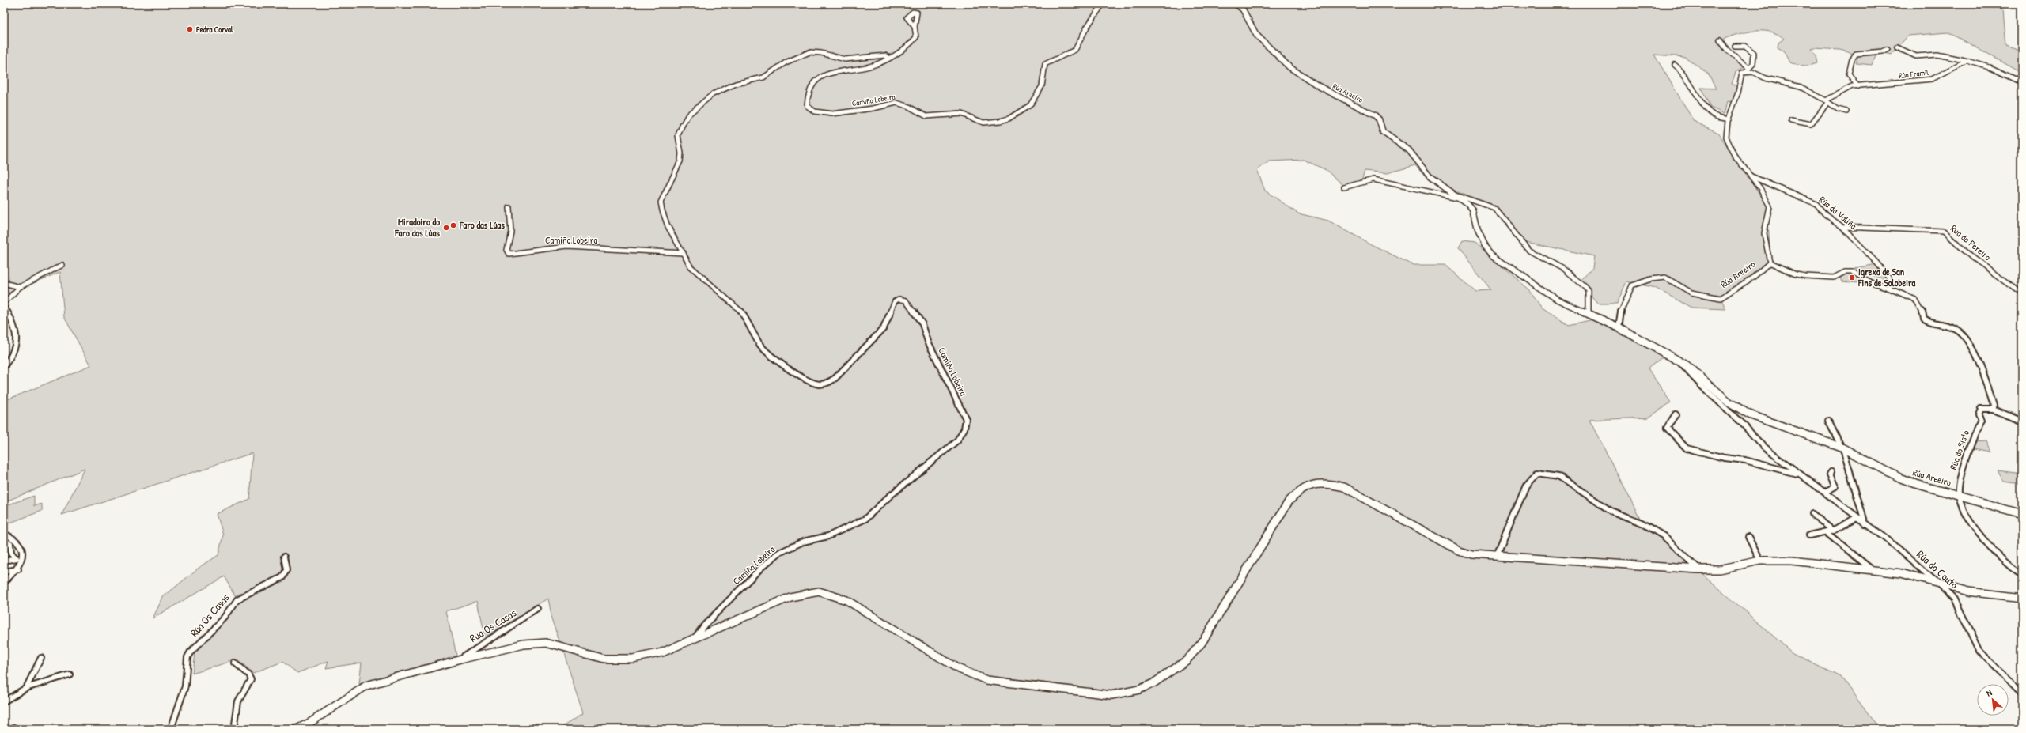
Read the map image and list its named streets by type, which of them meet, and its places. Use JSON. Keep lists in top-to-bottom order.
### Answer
{
  "streets": {
    "street": [
      "Rúa Framil",
      "Rúa Areeiro",
      "Camiño Lobeira",
      "Rúa da Valiña",
      "Rúa do Pereiro",
      "Rúa do Sisto",
      "Rúa do Couto",
      "Rúa Os Casas"
    ]
  },
  "crossings": [
    ["Rúa Areeiro", "Rúa da Valiña"],
    ["Rúa Areeiro", "Rúa do Sisto"],
    ["Rúa Areeiro", "Rúa do Couto"],
    ["Rúa da Valiña", "Rúa do Pereiro"]
  ],
  "places": [
    "Pedra Corval",
    "Faro das Lúas",
    "Miradoiro do Faro das Lúas",
    "Igrexa de San Fins de Solobeira"
  ],
  "north": "top left"
}
